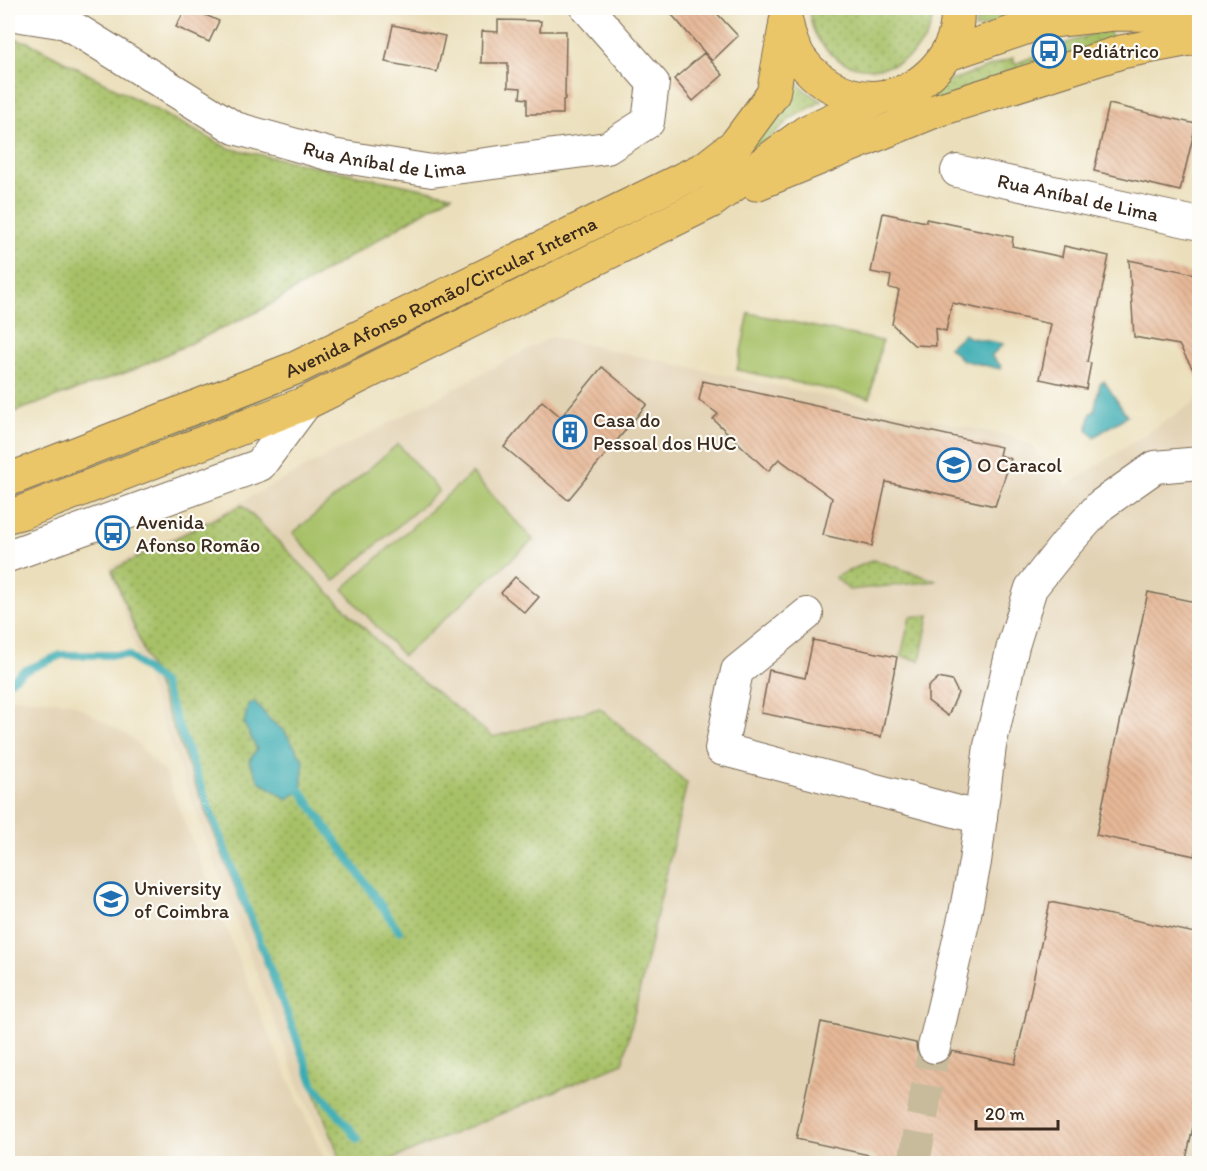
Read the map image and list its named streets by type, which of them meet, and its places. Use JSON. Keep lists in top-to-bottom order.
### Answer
{
  "streets": {
    "main road": ["Avenida Afonso Romão/Circular Interna"],
    "street": ["Rua Aníbal de Lima"]
  },
  "places": {
    "bus stop": ["Pediátrico", "Avenida Afonso Romão"],
    "building": ["Casa do Pessoal dos HUC"],
    "school or university": ["O Caracol", "University of Coimbra"]
  },
  "scale_bar": "20 m"
}
